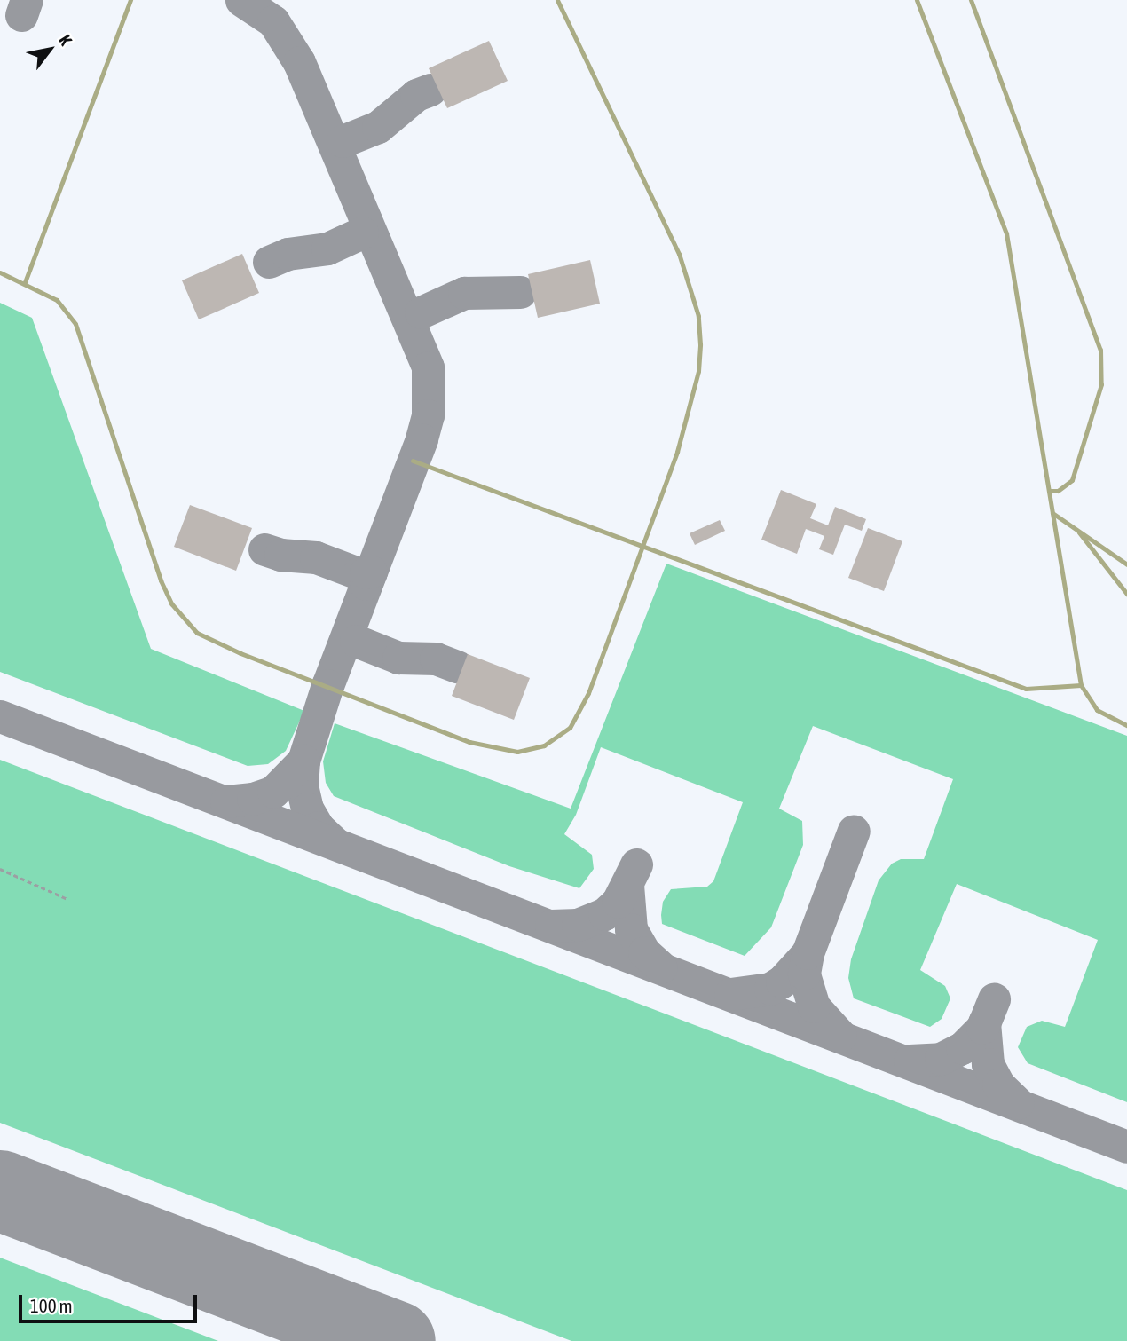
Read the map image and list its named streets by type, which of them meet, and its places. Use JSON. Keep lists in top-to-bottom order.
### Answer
{
  "scale_bar": "100 m",
  "north": "top right"
}
